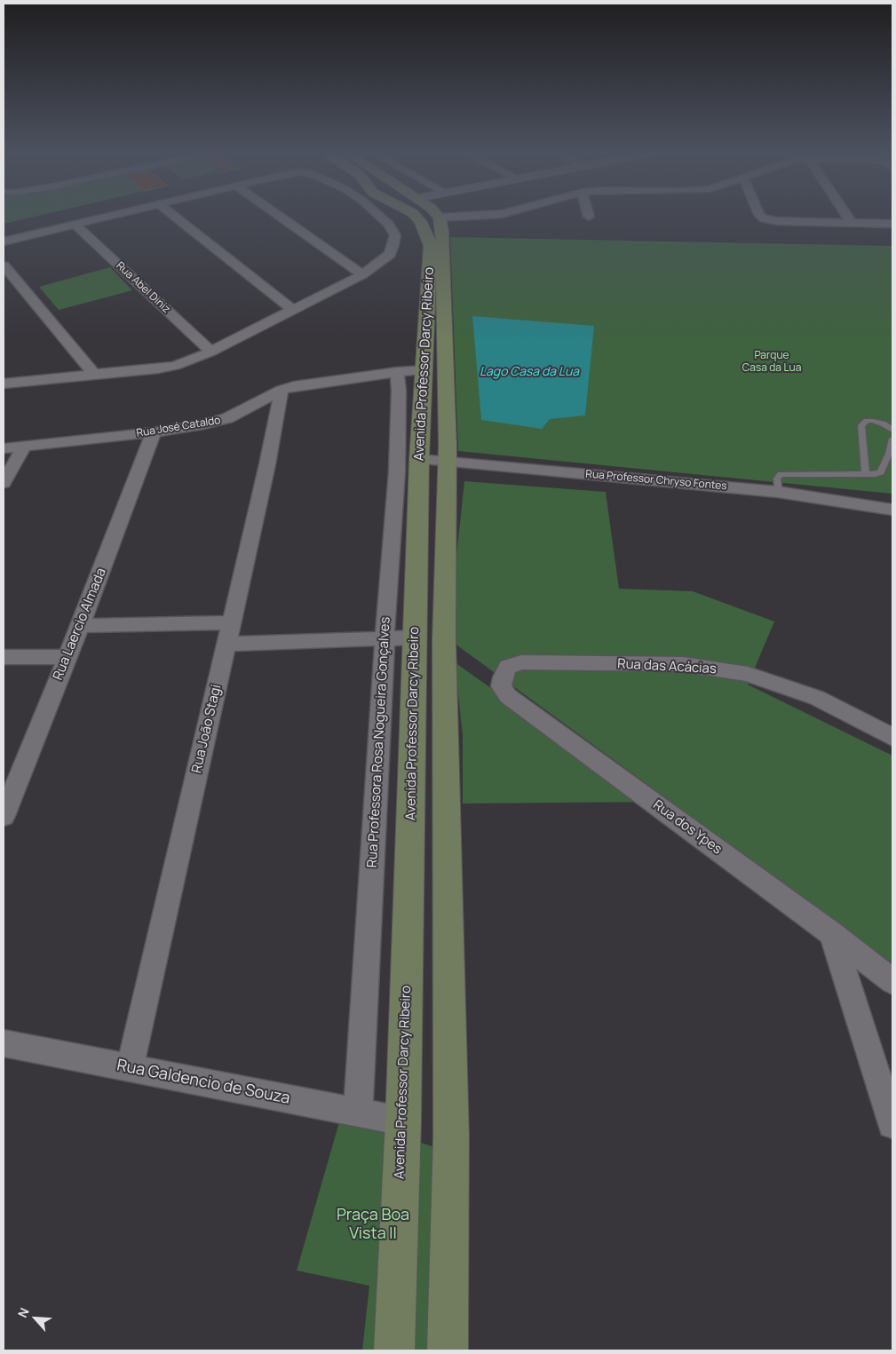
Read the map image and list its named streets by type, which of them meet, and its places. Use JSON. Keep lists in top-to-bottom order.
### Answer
{
  "streets": {
    "main road": ["Avenida Professor Darcy Ribeiro"],
    "street": [
      "Rua Abel Diniz",
      "Rua José Cataldo",
      "Rua Professor Chryso Fontes",
      "Rua Laercio Almada",
      "Rua das Acácias",
      "Rua João Stagi",
      "Rua Professora Rosa Nogueira Gonçalves",
      "Rua dos Ypes",
      "Rua Galdencio de Souza"
    ]
  },
  "crossings": [
    ["Avenida Professor Darcy Ribeiro", "Rua José Cataldo"],
    ["Avenida Professor Darcy Ribeiro", "Rua Professor Chryso Fontes"],
    ["Avenida Professor Darcy Ribeiro", "Rua Galdencio de Souza"],
    ["Rua José Cataldo", "Rua Laercio Almada"],
    ["Rua José Cataldo", "Rua João Stagi"],
    ["Rua José Cataldo", "Rua Professora Rosa Nogueira Gonçalves"],
    ["Rua das Acácias", "Rua dos Ypes"],
    ["Rua João Stagi", "Rua Galdencio de Souza"],
    ["Rua Professora Rosa Nogueira Gonçalves", "Rua Galdencio de Souza"]
  ],
  "water": ["Lago Casa da Lua"],
  "parks": ["Parque Casa da Lua", "Praça Boa Vista II"],
  "north": "top left"
}
